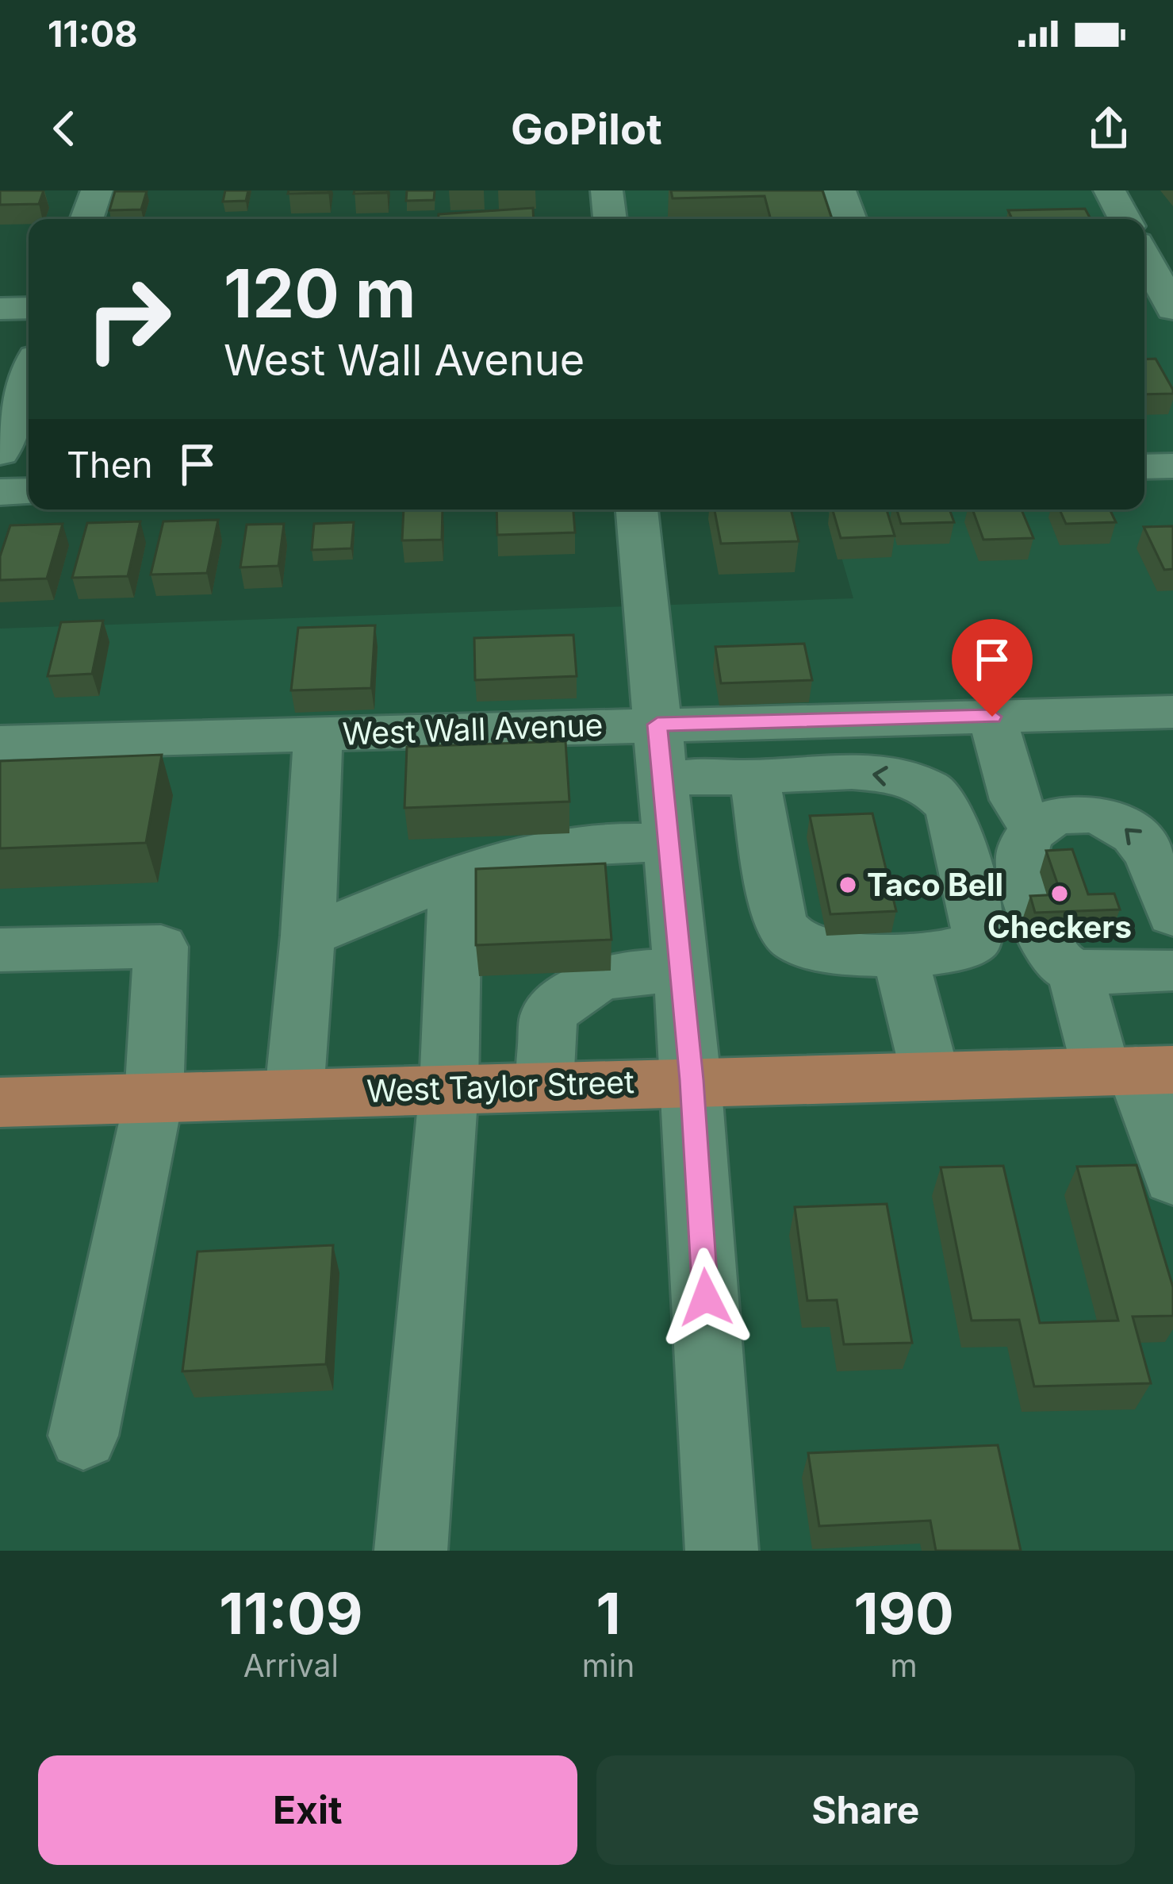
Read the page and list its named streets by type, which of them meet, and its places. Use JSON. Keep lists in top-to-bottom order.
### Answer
{
  "streets": {
    "main road": ["West Taylor Street"],
    "street": ["West Wall Avenue"]
  },
  "places": ["Taco Bell", "Checkers"],
  "page": {
    "status": "11:08",
    "header": "GoPilot",
    "turn": ["120 m", "West Wall Avenue"],
    "then": "Then",
    "eta": [
      "11:09",
      "Arrival",
      "1",
      "min",
      "190",
      "m"
    ],
    "buttons": ["Exit", "Share"]
  }
}
